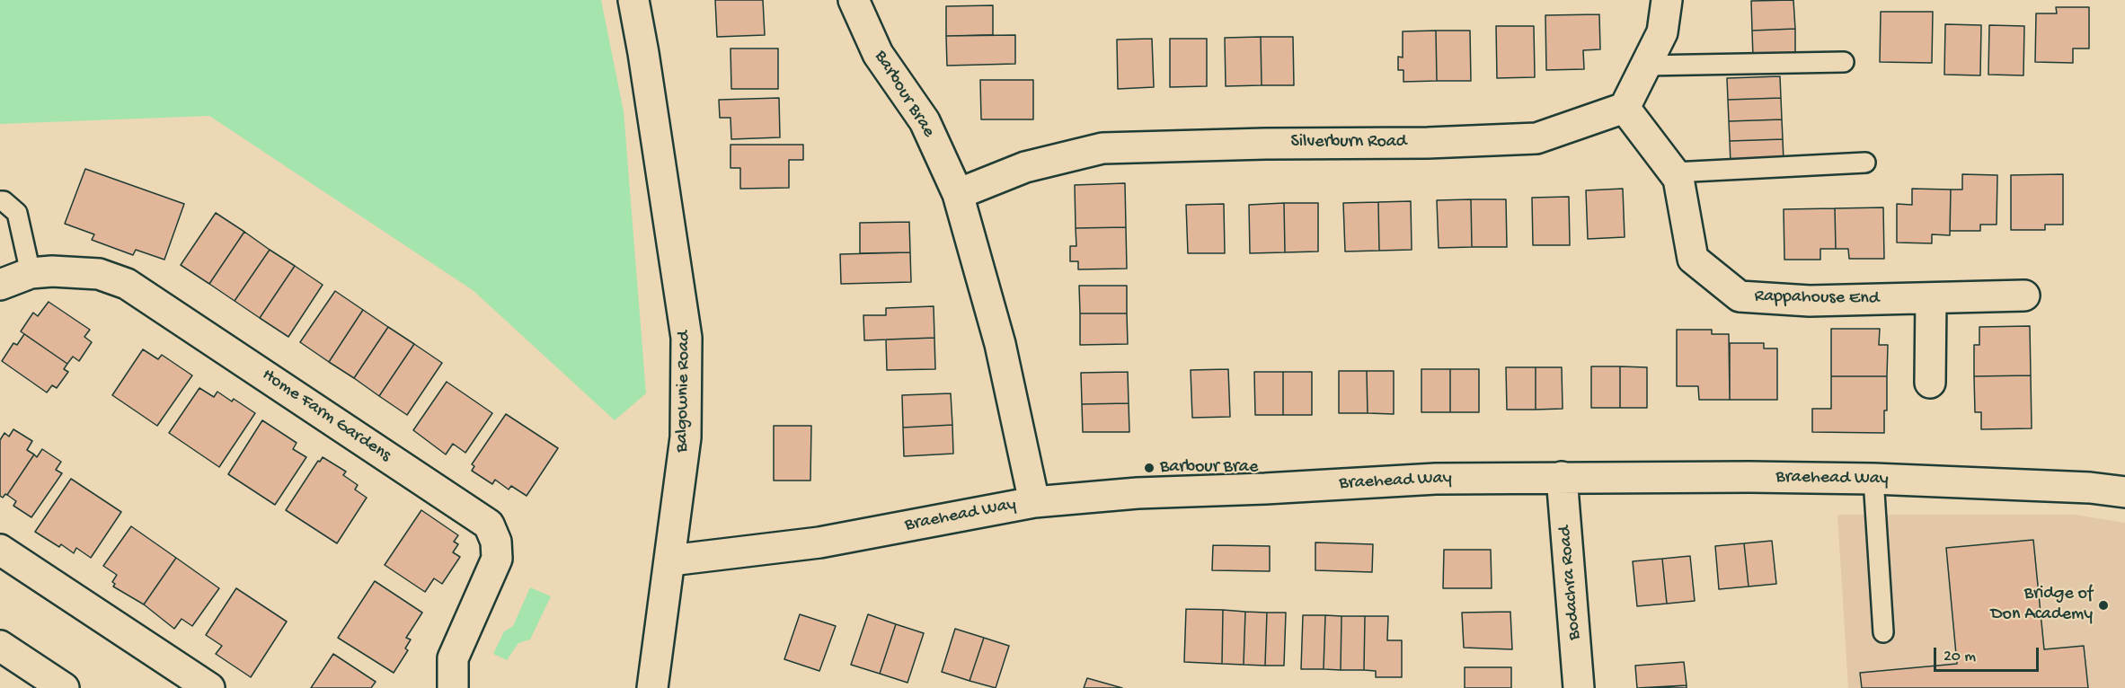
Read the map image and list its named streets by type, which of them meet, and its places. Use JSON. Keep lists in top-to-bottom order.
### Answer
{
  "streets": {
    "street": [
      "Barbour Brae",
      "Silverburn Road",
      "Rappahouse End",
      "Balgownie Road",
      "Home Farm Gardens",
      "Braehead Way",
      "Bodachra Road"
    ]
  },
  "crossings": [
    ["Barbour Brae", "Silverburn Road"],
    ["Barbour Brae", "Braehead Way"],
    ["Silverburn Road", "Rappahouse End"],
    ["Balgownie Road", "Braehead Way"],
    ["Braehead Way", "Bodachra Road"]
  ],
  "places": ["Barbour Brae", "Bridge of Don Academy"],
  "scale_bar": "20 m"
}
